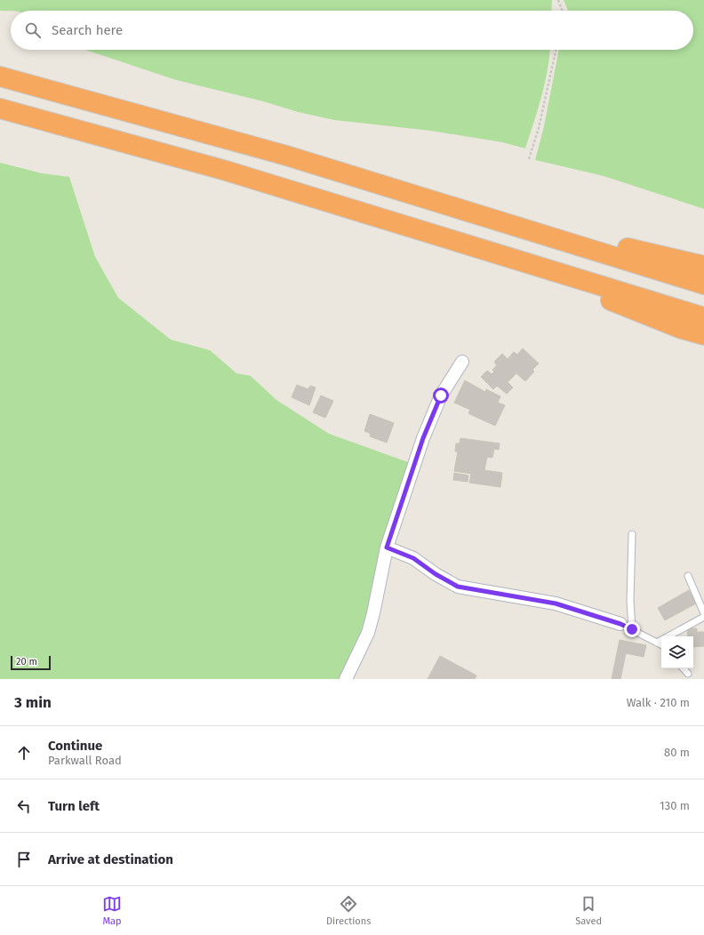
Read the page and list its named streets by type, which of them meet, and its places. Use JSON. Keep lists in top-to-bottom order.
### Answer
{
  "scale_bar": "20 m",
  "page": {
    "search": "Search here",
    "scale": "20 m",
    "heading": ["3 min", "Walk · 210 m"],
    "list": [
      ["Continue", "Parkwall Road", "80 m"],
      ["Turn left", "130 m"],
      "Arrive at destination"
    ],
    "nav": ["Map", "Directions", "Saved"]
  }
}
